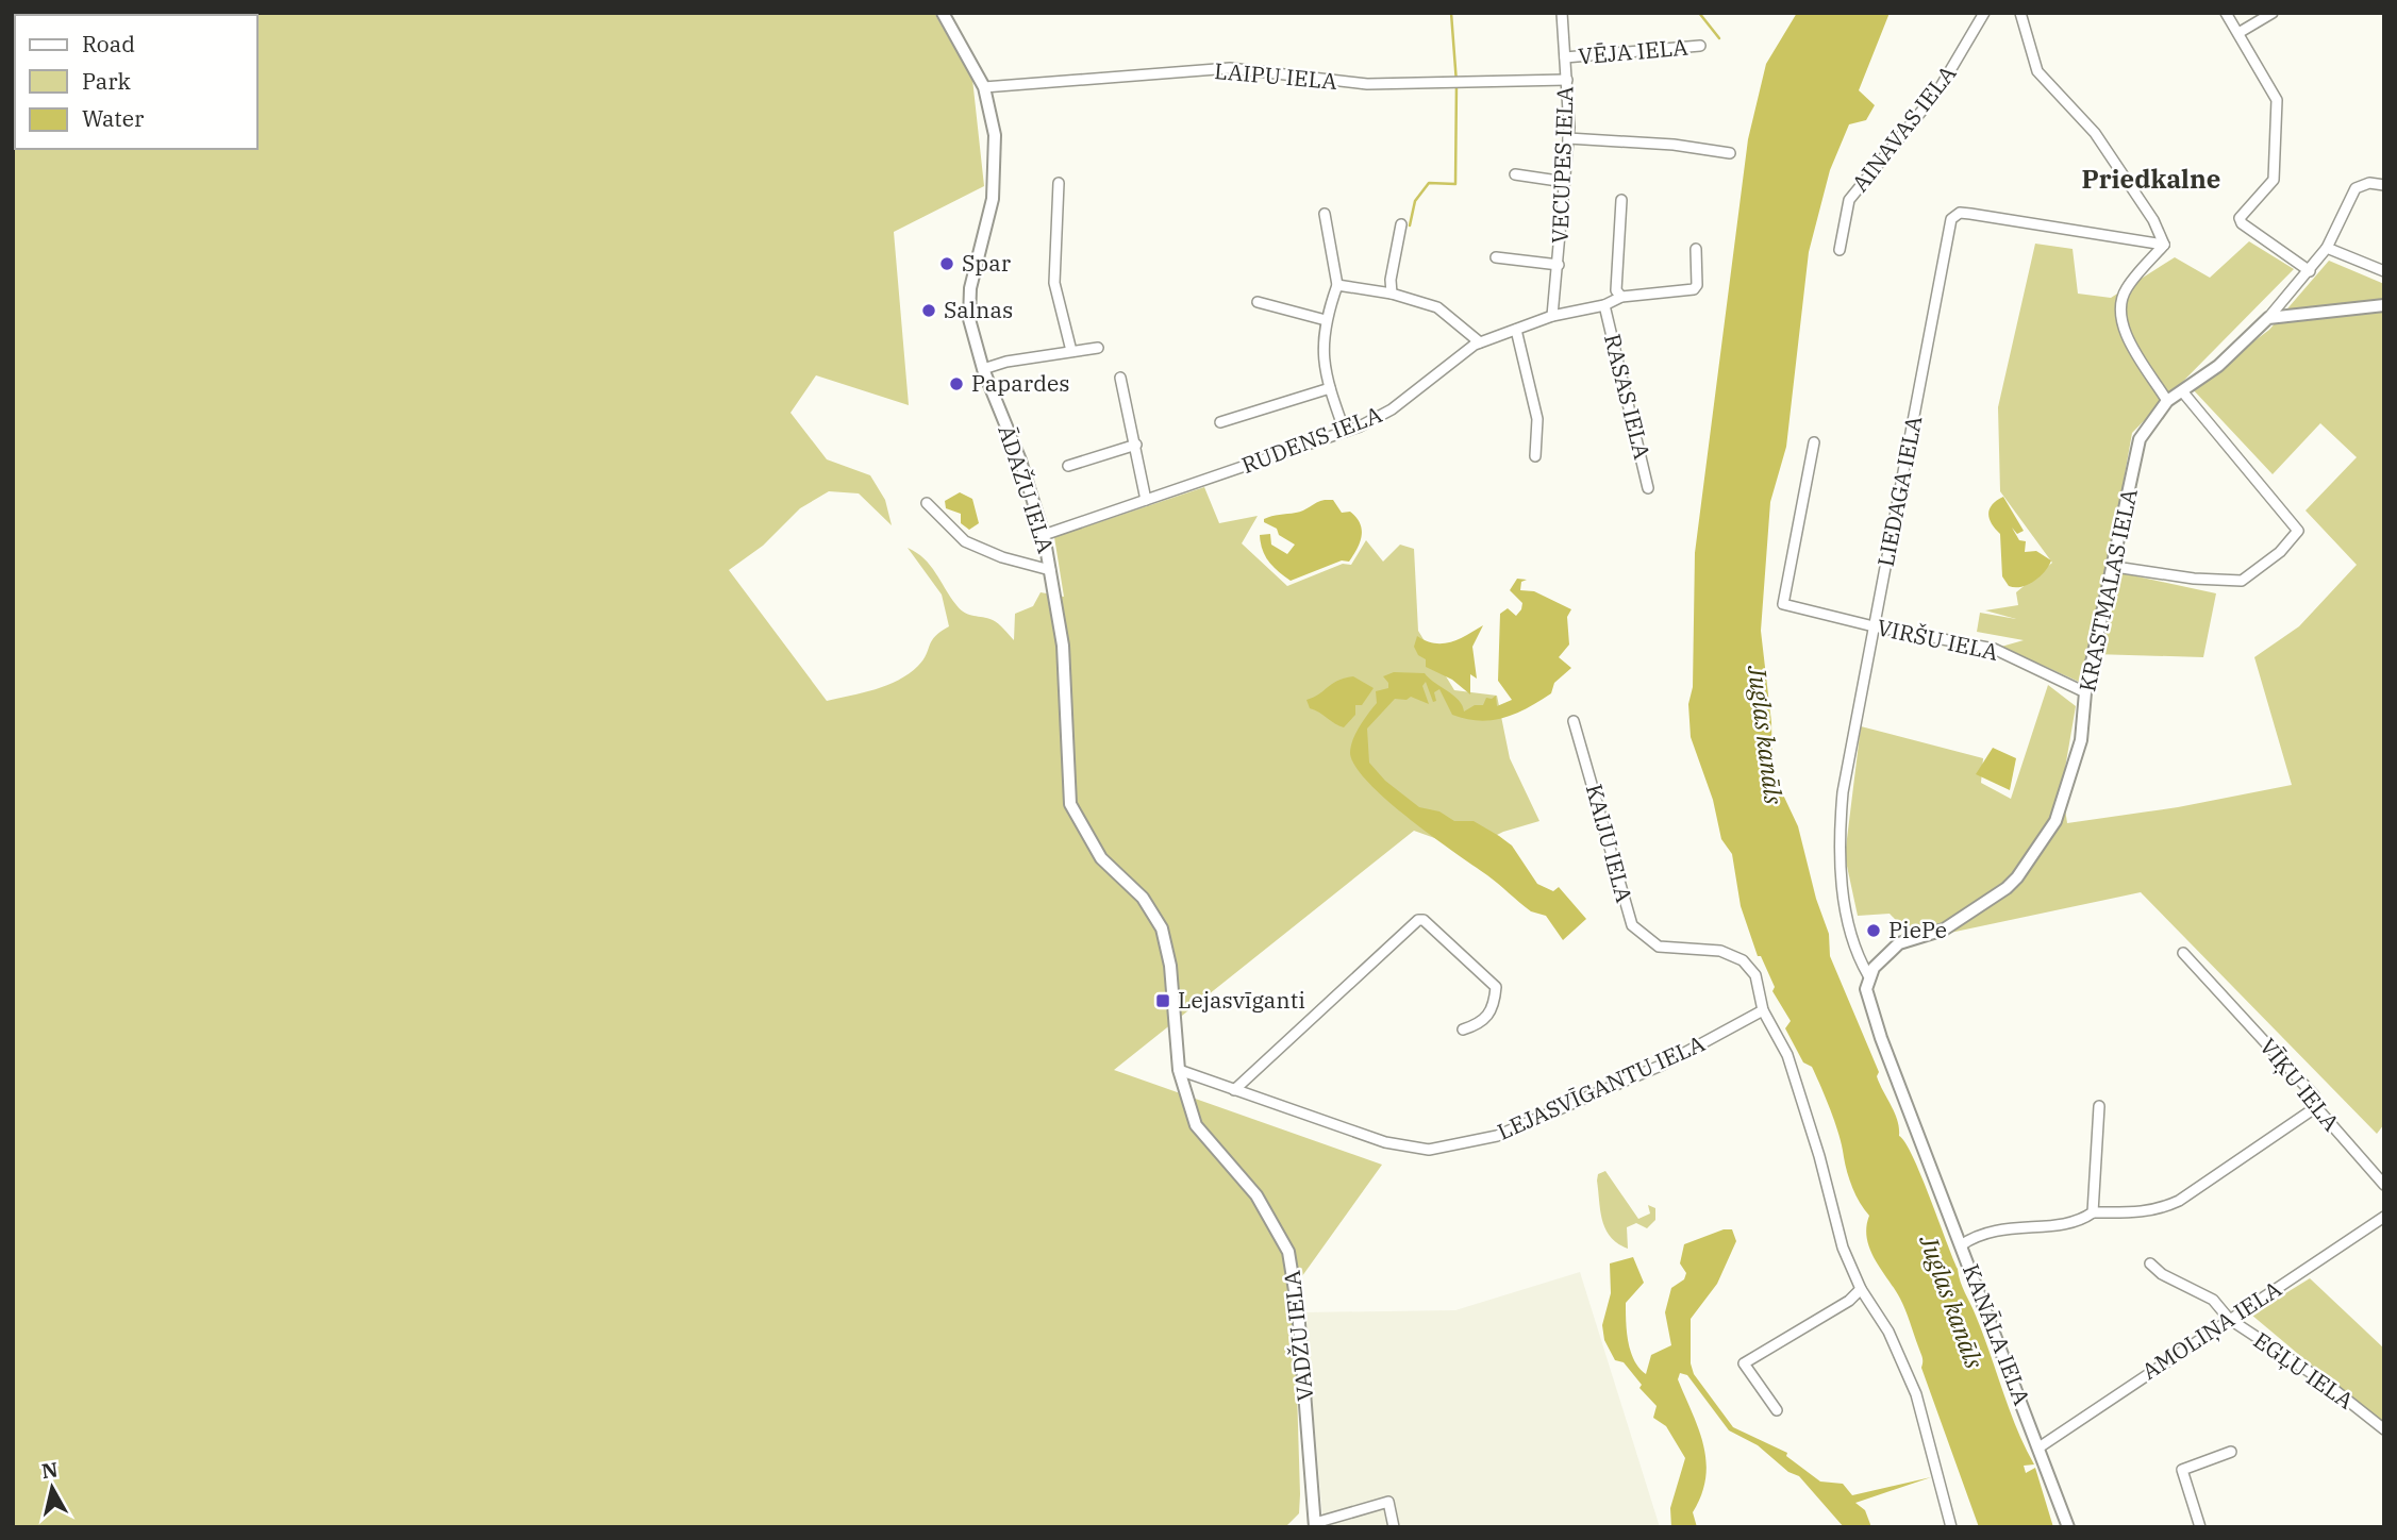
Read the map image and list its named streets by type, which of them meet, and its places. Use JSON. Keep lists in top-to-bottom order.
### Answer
{
  "streets": {
    "street": [
      "VĒJA IELA",
      "LAIPU IELA",
      "AINAVAS IELA",
      "VECUPES IELA",
      "RASAS IELA",
      "RUDENS IELA",
      "ĀDAŽU IELA",
      "LIEDAGA IELA",
      "KRASTMALAS IELA",
      "VIRŠU IELA",
      "KAIJU IELA",
      "VĪĶU IELA",
      "LEJASVĪGANTU IELA",
      "AMOLIŅA IELA",
      "KANĀLA IELA",
      "VADŽU IELA",
      "EGĻU IELA"
    ]
  },
  "crossings": [
    ["VĒJA IELA", "VECUPES IELA"],
    ["LAIPU IELA", "VECUPES IELA"],
    ["LAIPU IELA", "ĀDAŽU IELA"],
    ["VECUPES IELA", "RUDENS IELA"],
    ["RASAS IELA", "RUDENS IELA"],
    ["RUDENS IELA", "ĀDAŽU IELA"],
    ["ĀDAŽU IELA", "LEJASVĪGANTU IELA"],
    ["ĀDAŽU IELA", "VADŽU IELA"],
    ["LIEDAGA IELA", "KRASTMALAS IELA"],
    ["LIEDAGA IELA", "VIRŠU IELA"],
    ["LIEDAGA IELA", "KANĀLA IELA"],
    ["KRASTMALAS IELA", "VIRŠU IELA"],
    ["KRASTMALAS IELA", "KANĀLA IELA"],
    ["KAIJU IELA", "LEJASVĪGANTU IELA"],
    ["LEJASVĪGANTU IELA", "VADŽU IELA"],
    ["AMOLIŅA IELA", "KANĀLA IELA"],
    ["AMOLIŅA IELA", "EGĻU IELA"]
  ],
  "districts": ["Priedkalne"],
  "water": ["Juglas kanāls"],
  "places": {
    "other": [
      "Spar",
      "Salnas",
      "Papardes",
      "PiePe"
    ],
    "transit": ["Lejasvīganti"]
  },
  "legend": ["Road", "Park", "Water"],
  "north": "top"
}
